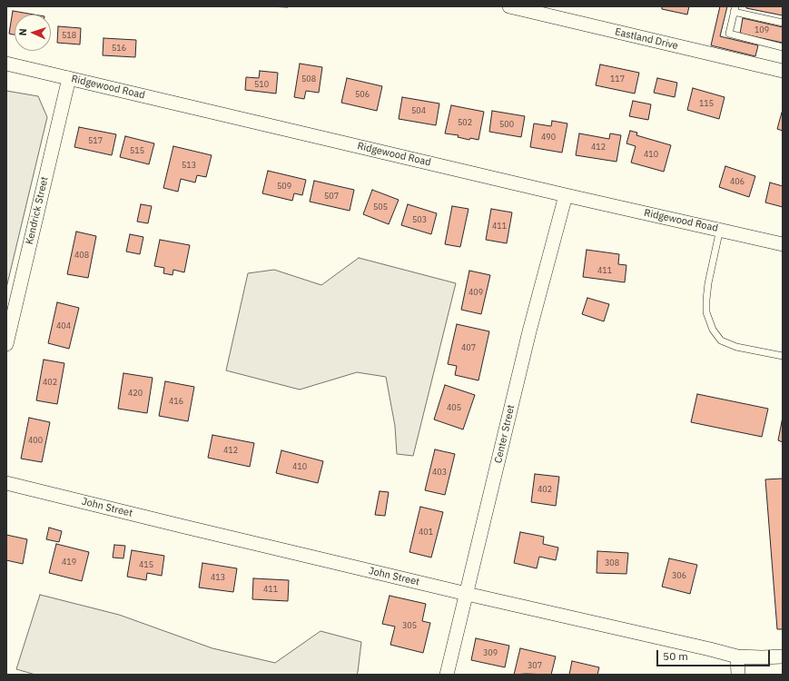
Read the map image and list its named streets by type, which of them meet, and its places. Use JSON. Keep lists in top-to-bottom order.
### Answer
{
  "streets": {
    "street": [
      "Eastland Drive",
      "Ridgewood Road",
      "Kendrick Street",
      "Center Street",
      "John Street"
    ]
  },
  "crossings": [
    ["Ridgewood Road", "Kendrick Street"],
    ["Ridgewood Road", "Center Street"],
    ["Center Street", "John Street"]
  ],
  "house_numbers": [
    "109",
    "518",
    "516",
    "508",
    "117",
    "510",
    "506",
    "115",
    "504",
    "502",
    "500",
    "490",
    "517",
    "412",
    "515",
    "410",
    "513",
    "406",
    "509",
    "507",
    "505",
    "503",
    "411",
    "408",
    "411",
    "409",
    "404",
    "407",
    "402",
    "420",
    "416",
    "405",
    "400",
    "412",
    "410",
    "403",
    "402",
    "401",
    "419",
    "308",
    "415",
    "306",
    "413",
    "411",
    "305",
    "309",
    "307"
  ],
  "scale_bar": "50 m",
  "north": "left"
}
